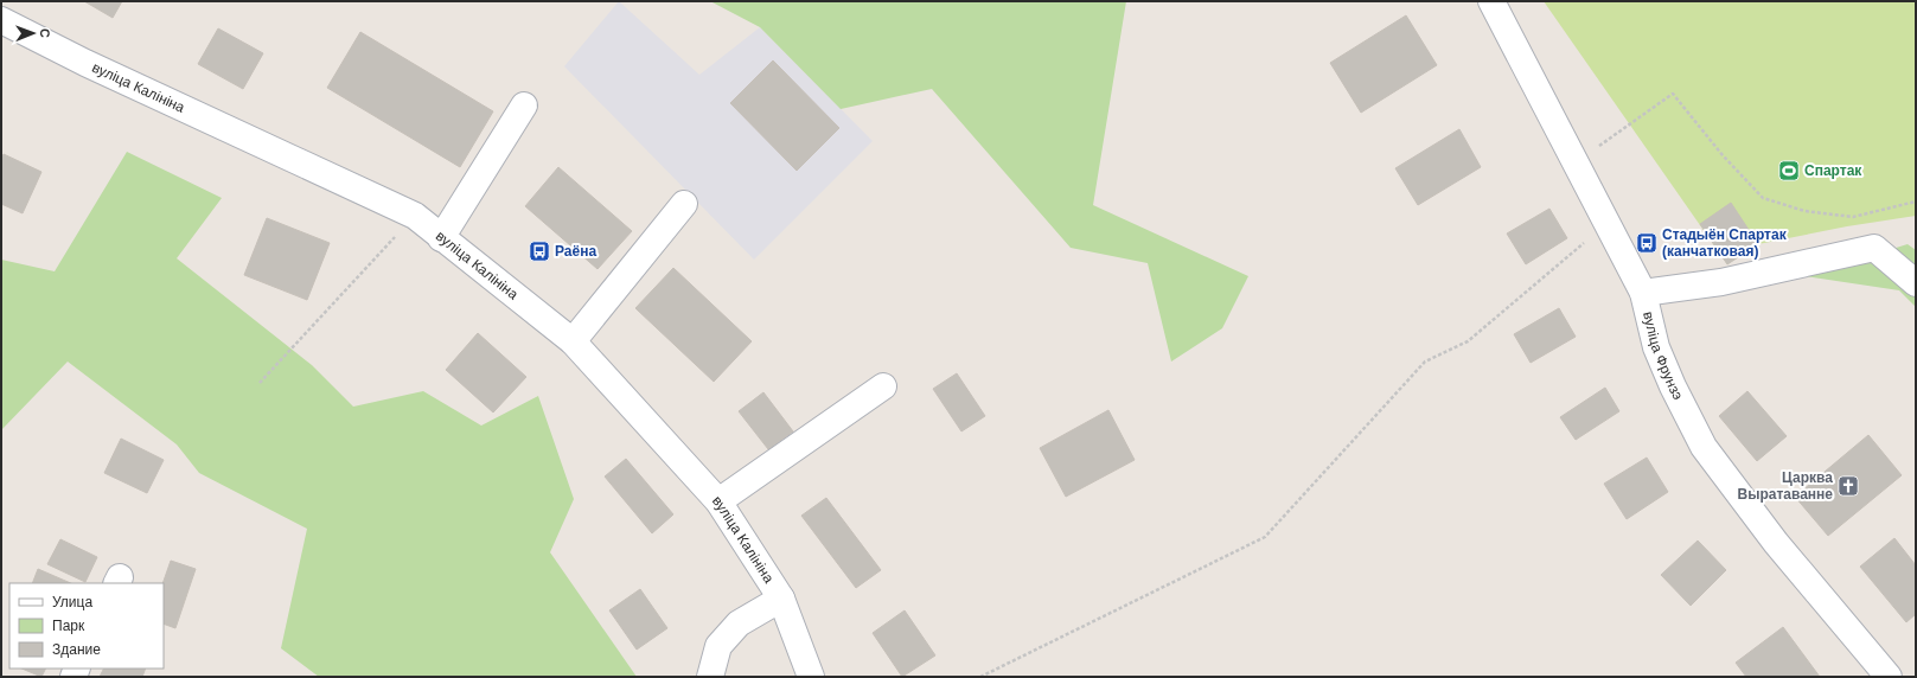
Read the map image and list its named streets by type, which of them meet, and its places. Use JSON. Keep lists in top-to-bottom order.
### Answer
{
  "streets": {
    "street": ["вуліца Калініна", "вуліца Фрунзэ"]
  },
  "places": {
    "sports": ["Спартак"],
    "bus stop": ["Стадыён Спартак (канчатковая)", "Раёна"],
    "church": ["Царква Выратаванне"]
  },
  "legend": ["Улица", "Парк", "Здание"],
  "north": "right"
}
